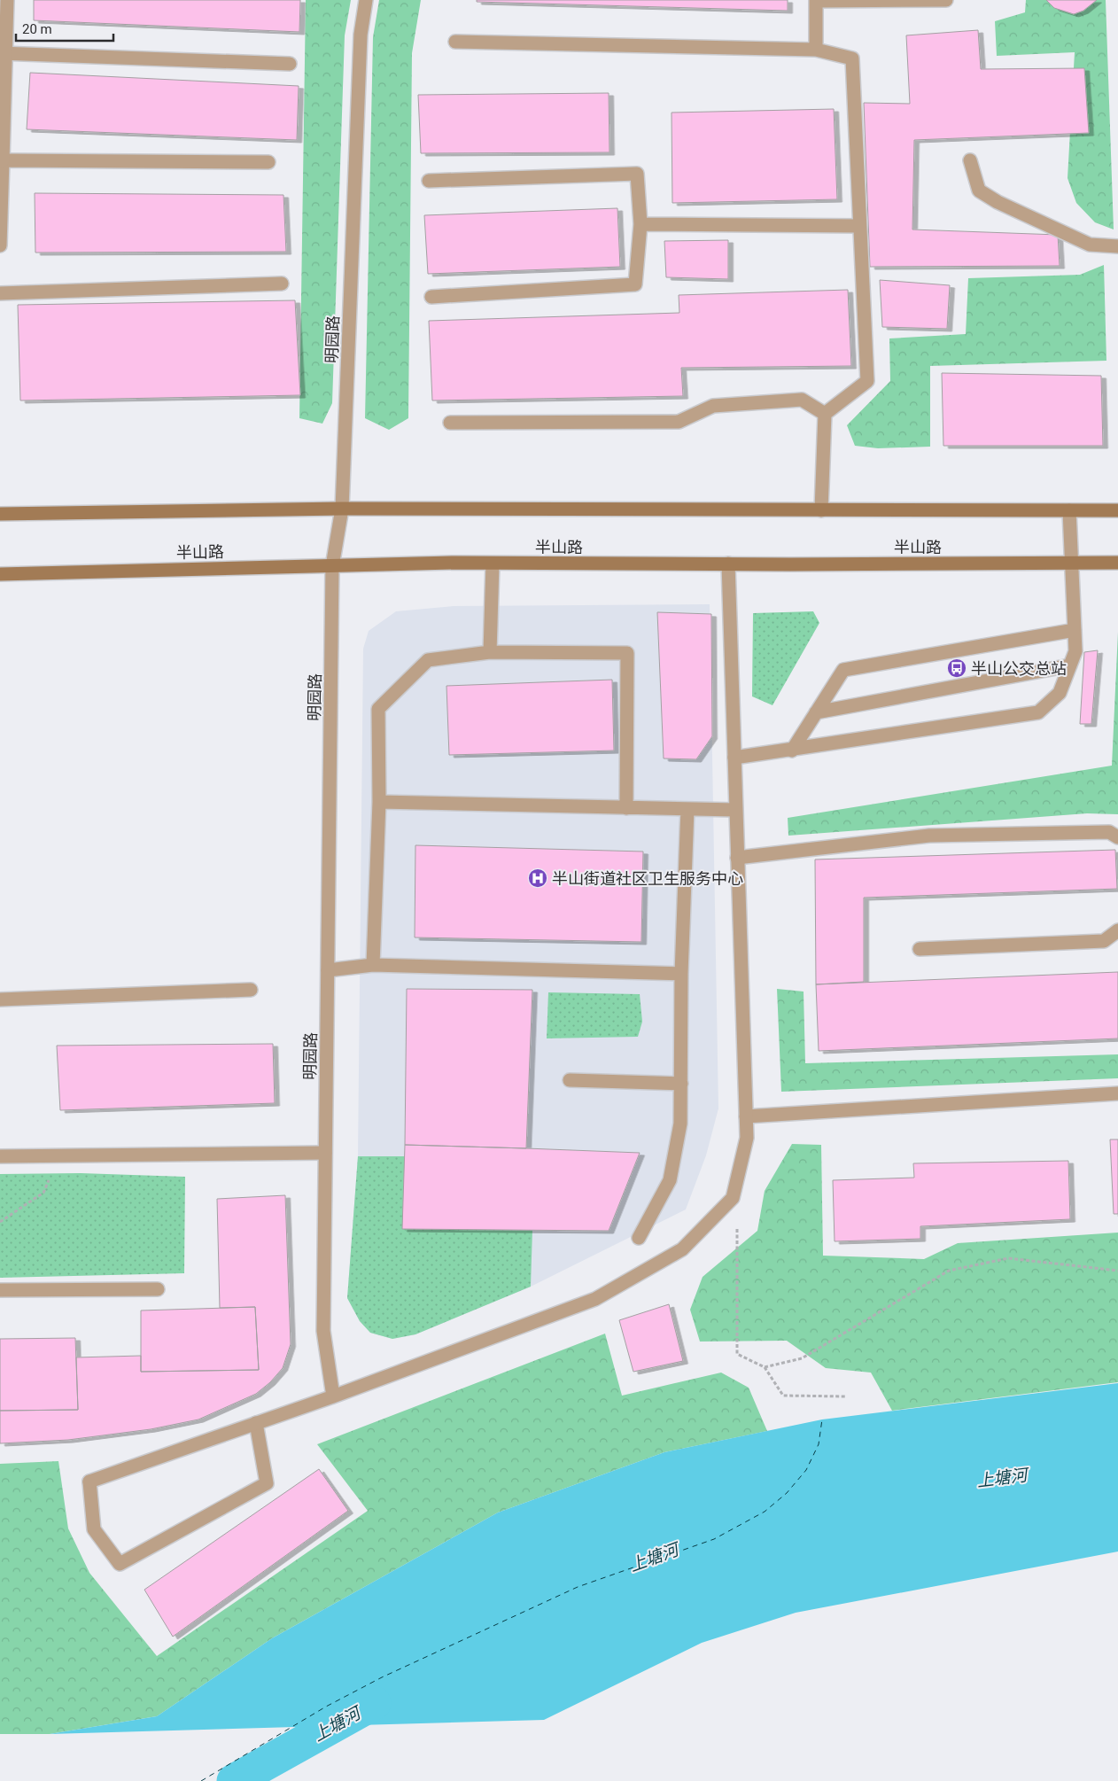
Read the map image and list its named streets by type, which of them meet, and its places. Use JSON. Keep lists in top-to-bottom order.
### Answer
{
  "streets": {
    "main road": ["半山路"],
    "street": ["明园路"]
  },
  "crossings": [
    ["明园路", "半山路"]
  ],
  "water": ["上塘河"],
  "places": {
    "bus stop": ["半山公交总站"],
    "hospital": ["半山街道社区卫生服务中心"]
  },
  "scale_bar": "20 m"
}
